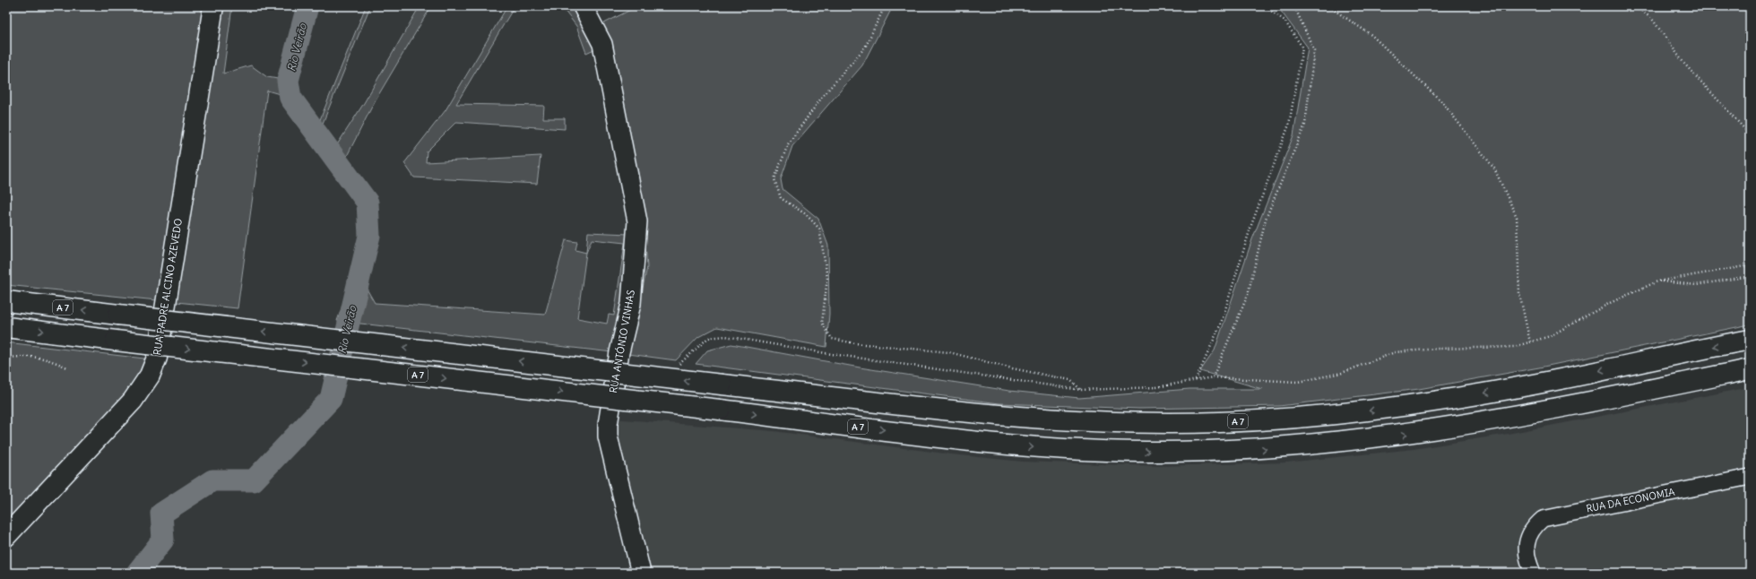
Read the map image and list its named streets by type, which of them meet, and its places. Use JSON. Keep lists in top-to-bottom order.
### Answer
{
  "streets": {
    "main road": ["RUA PADRE ALCINO AZEVEDO", "A 7"],
    "street": ["RUA ANTÓNIO VINHAS", "RUA DA ECONOMIA"]
  },
  "water": ["Rio Veirão"]
}
